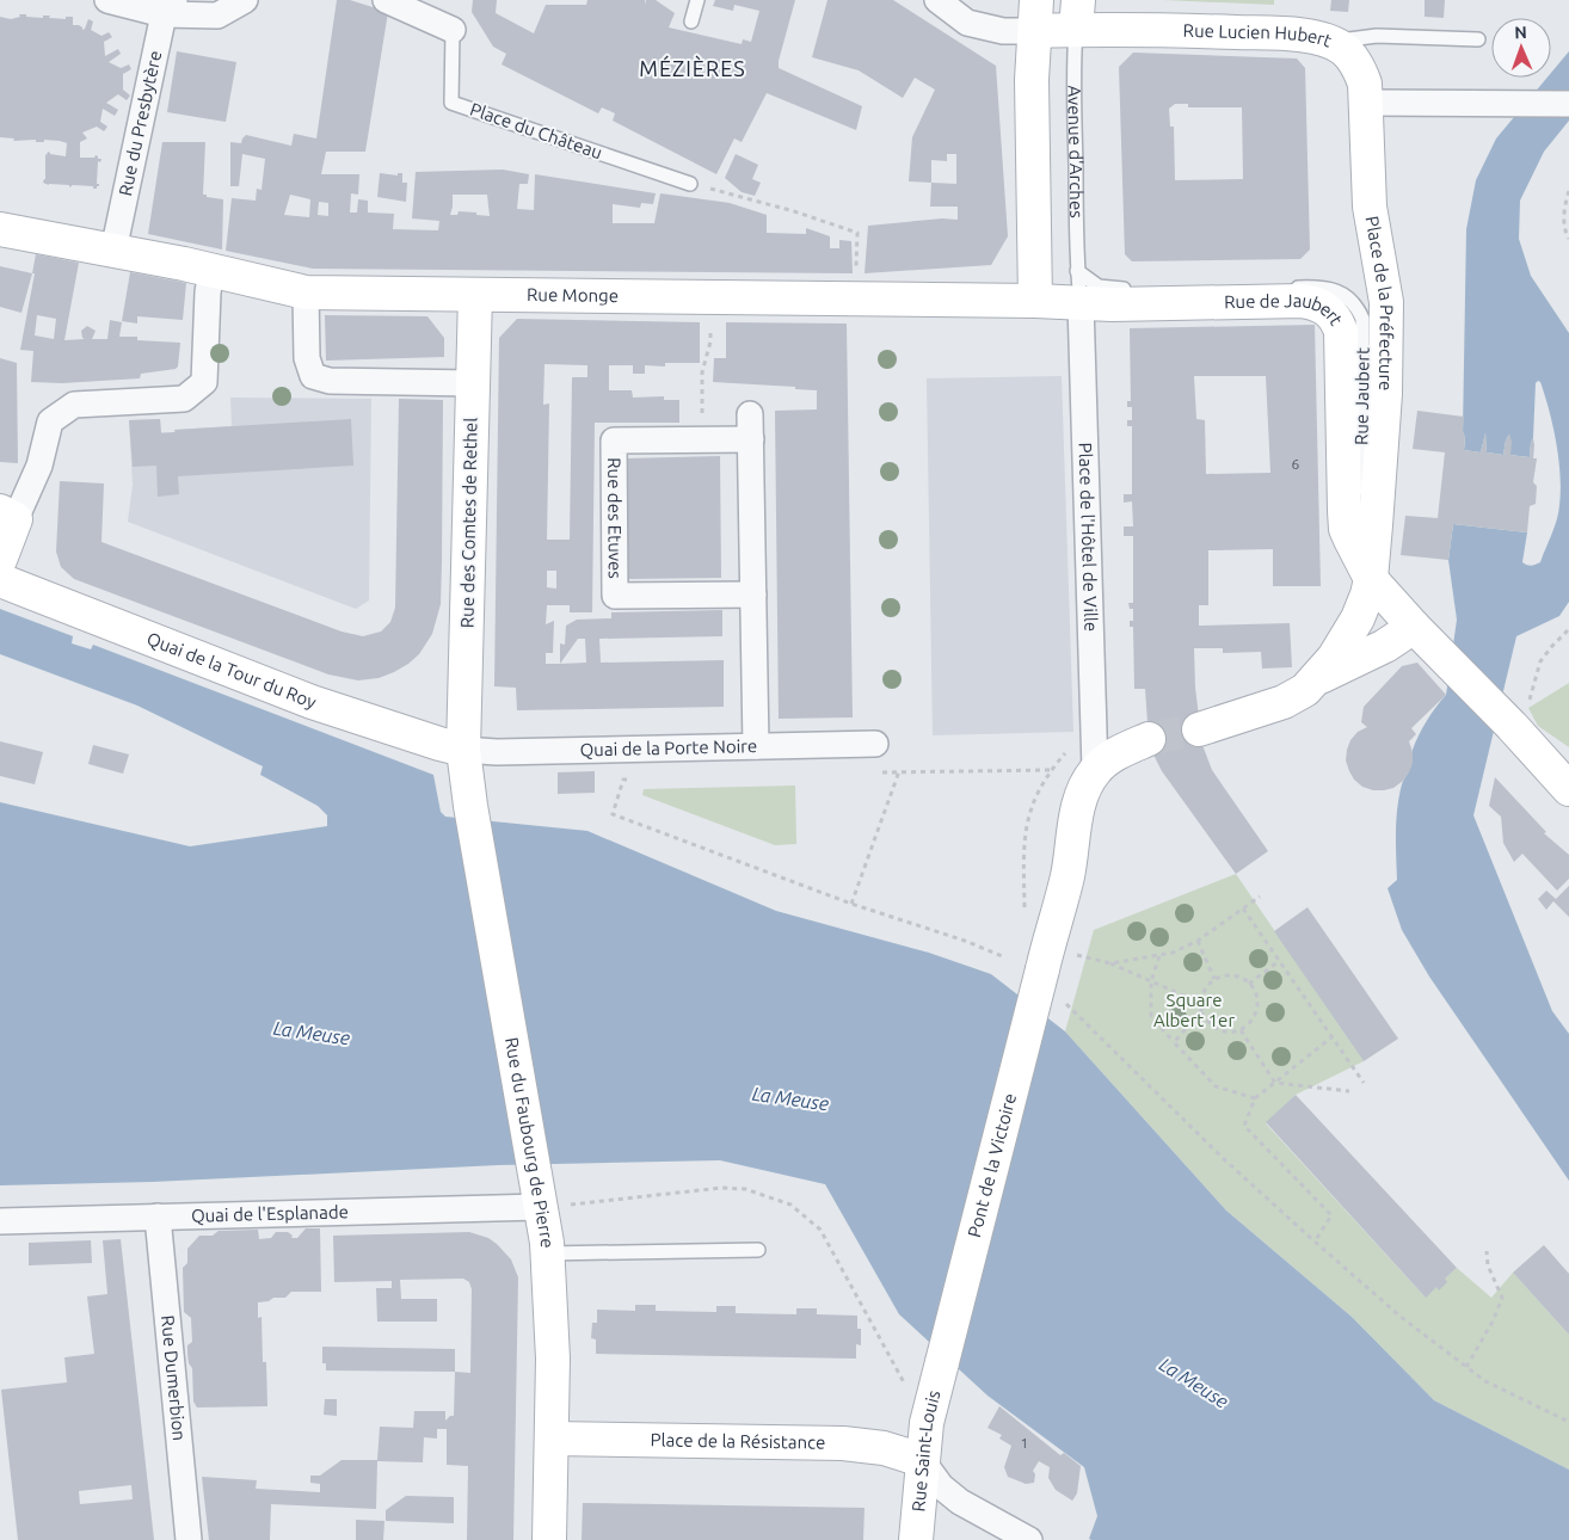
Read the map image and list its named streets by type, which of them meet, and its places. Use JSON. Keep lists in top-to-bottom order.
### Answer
{
  "streets": {
    "main road": [
      "Rue Lucien Hubert",
      "Rue Monge",
      "Place de la Préfecture",
      "Rue de Jaubert",
      "Rue des Comtes de Rethel",
      "Place de l'Hôtel de Ville",
      "Quai de la Tour du Roy",
      "Rue du Faubourg de Pierre",
      "Pont de la Victoire",
      "Place de la Résistance",
      "Rue Saint-Louis"
    ],
    "street": [
      "Rue du Presbytère",
      "Rue des Etuves",
      "Quai de la Porte Noire",
      "Quai de l'Esplanade",
      "Rue Dumerbion"
    ],
    "lane": ["Place du Château", "Avenue d'Arches", "Rue Jaubert"]
  },
  "crossings": [
    ["Rue Lucien Hubert", "Avenue d'Arches"],
    ["Rue Lucien Hubert", "Place de la Préfecture"],
    ["Rue du Presbytère", "Rue Monge"],
    ["Avenue d'Arches", "Rue de Jaubert"],
    ["Avenue d'Arches", "Rue Jaubert"],
    ["Avenue d'Arches", "Place de l'Hôtel de Ville"],
    ["Rue Monge", "Rue de Jaubert"],
    ["Rue Monge", "Rue des Comtes de Rethel"],
    ["Place de la Préfecture", "Rue de Jaubert"],
    ["Place de la Préfecture", "Rue Jaubert"],
    ["Rue de Jaubert", "Place de l'Hôtel de Ville"],
    ["Rue des Comtes de Rethel", "Quai de la Tour du Roy"],
    ["Rue des Comtes de Rethel", "Quai de la Porte Noire"],
    ["Rue des Comtes de Rethel", "Rue du Faubourg de Pierre"],
    ["Place de l'Hôtel de Ville", "Pont de la Victoire"],
    ["Quai de la Tour du Roy", "Quai de la Porte Noire"],
    ["Quai de la Tour du Roy", "Rue du Faubourg de Pierre"],
    ["Quai de la Porte Noire", "Rue du Faubourg de Pierre"],
    ["Rue du Faubourg de Pierre", "Quai de l'Esplanade"],
    ["Rue du Faubourg de Pierre", "Place de la Résistance"],
    ["Pont de la Victoire", "Rue Saint-Louis"],
    ["Quai de l'Esplanade", "Rue Dumerbion"],
    ["Place de la Résistance", "Rue Saint-Louis"]
  ],
  "districts": ["MÉZIÈRES"],
  "water": ["La Meuse"],
  "parks": ["Square Albert 1er"],
  "house_numbers": ["6", "1"],
  "north": "top"
}
